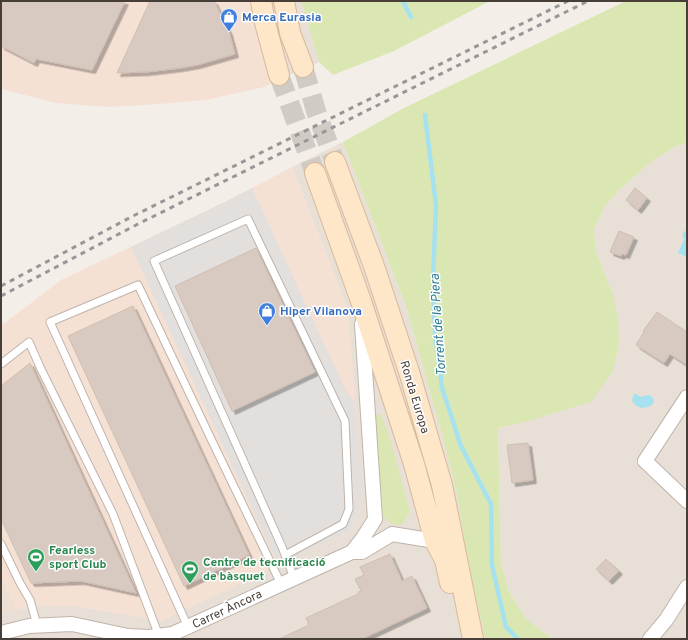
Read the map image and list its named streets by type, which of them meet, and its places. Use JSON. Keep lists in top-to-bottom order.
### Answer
{
  "streets": {
    "street": ["Ronda Europa", "Carrer Àncora"]
  },
  "water": ["Torrent de la Piera"],
  "places": {
    "shop": ["Merca Eurasia", "Hiper Vilanova"],
    "sports": ["Fearless sport Club", "Centre de tecnificació de bàsquet"]
  }
}
